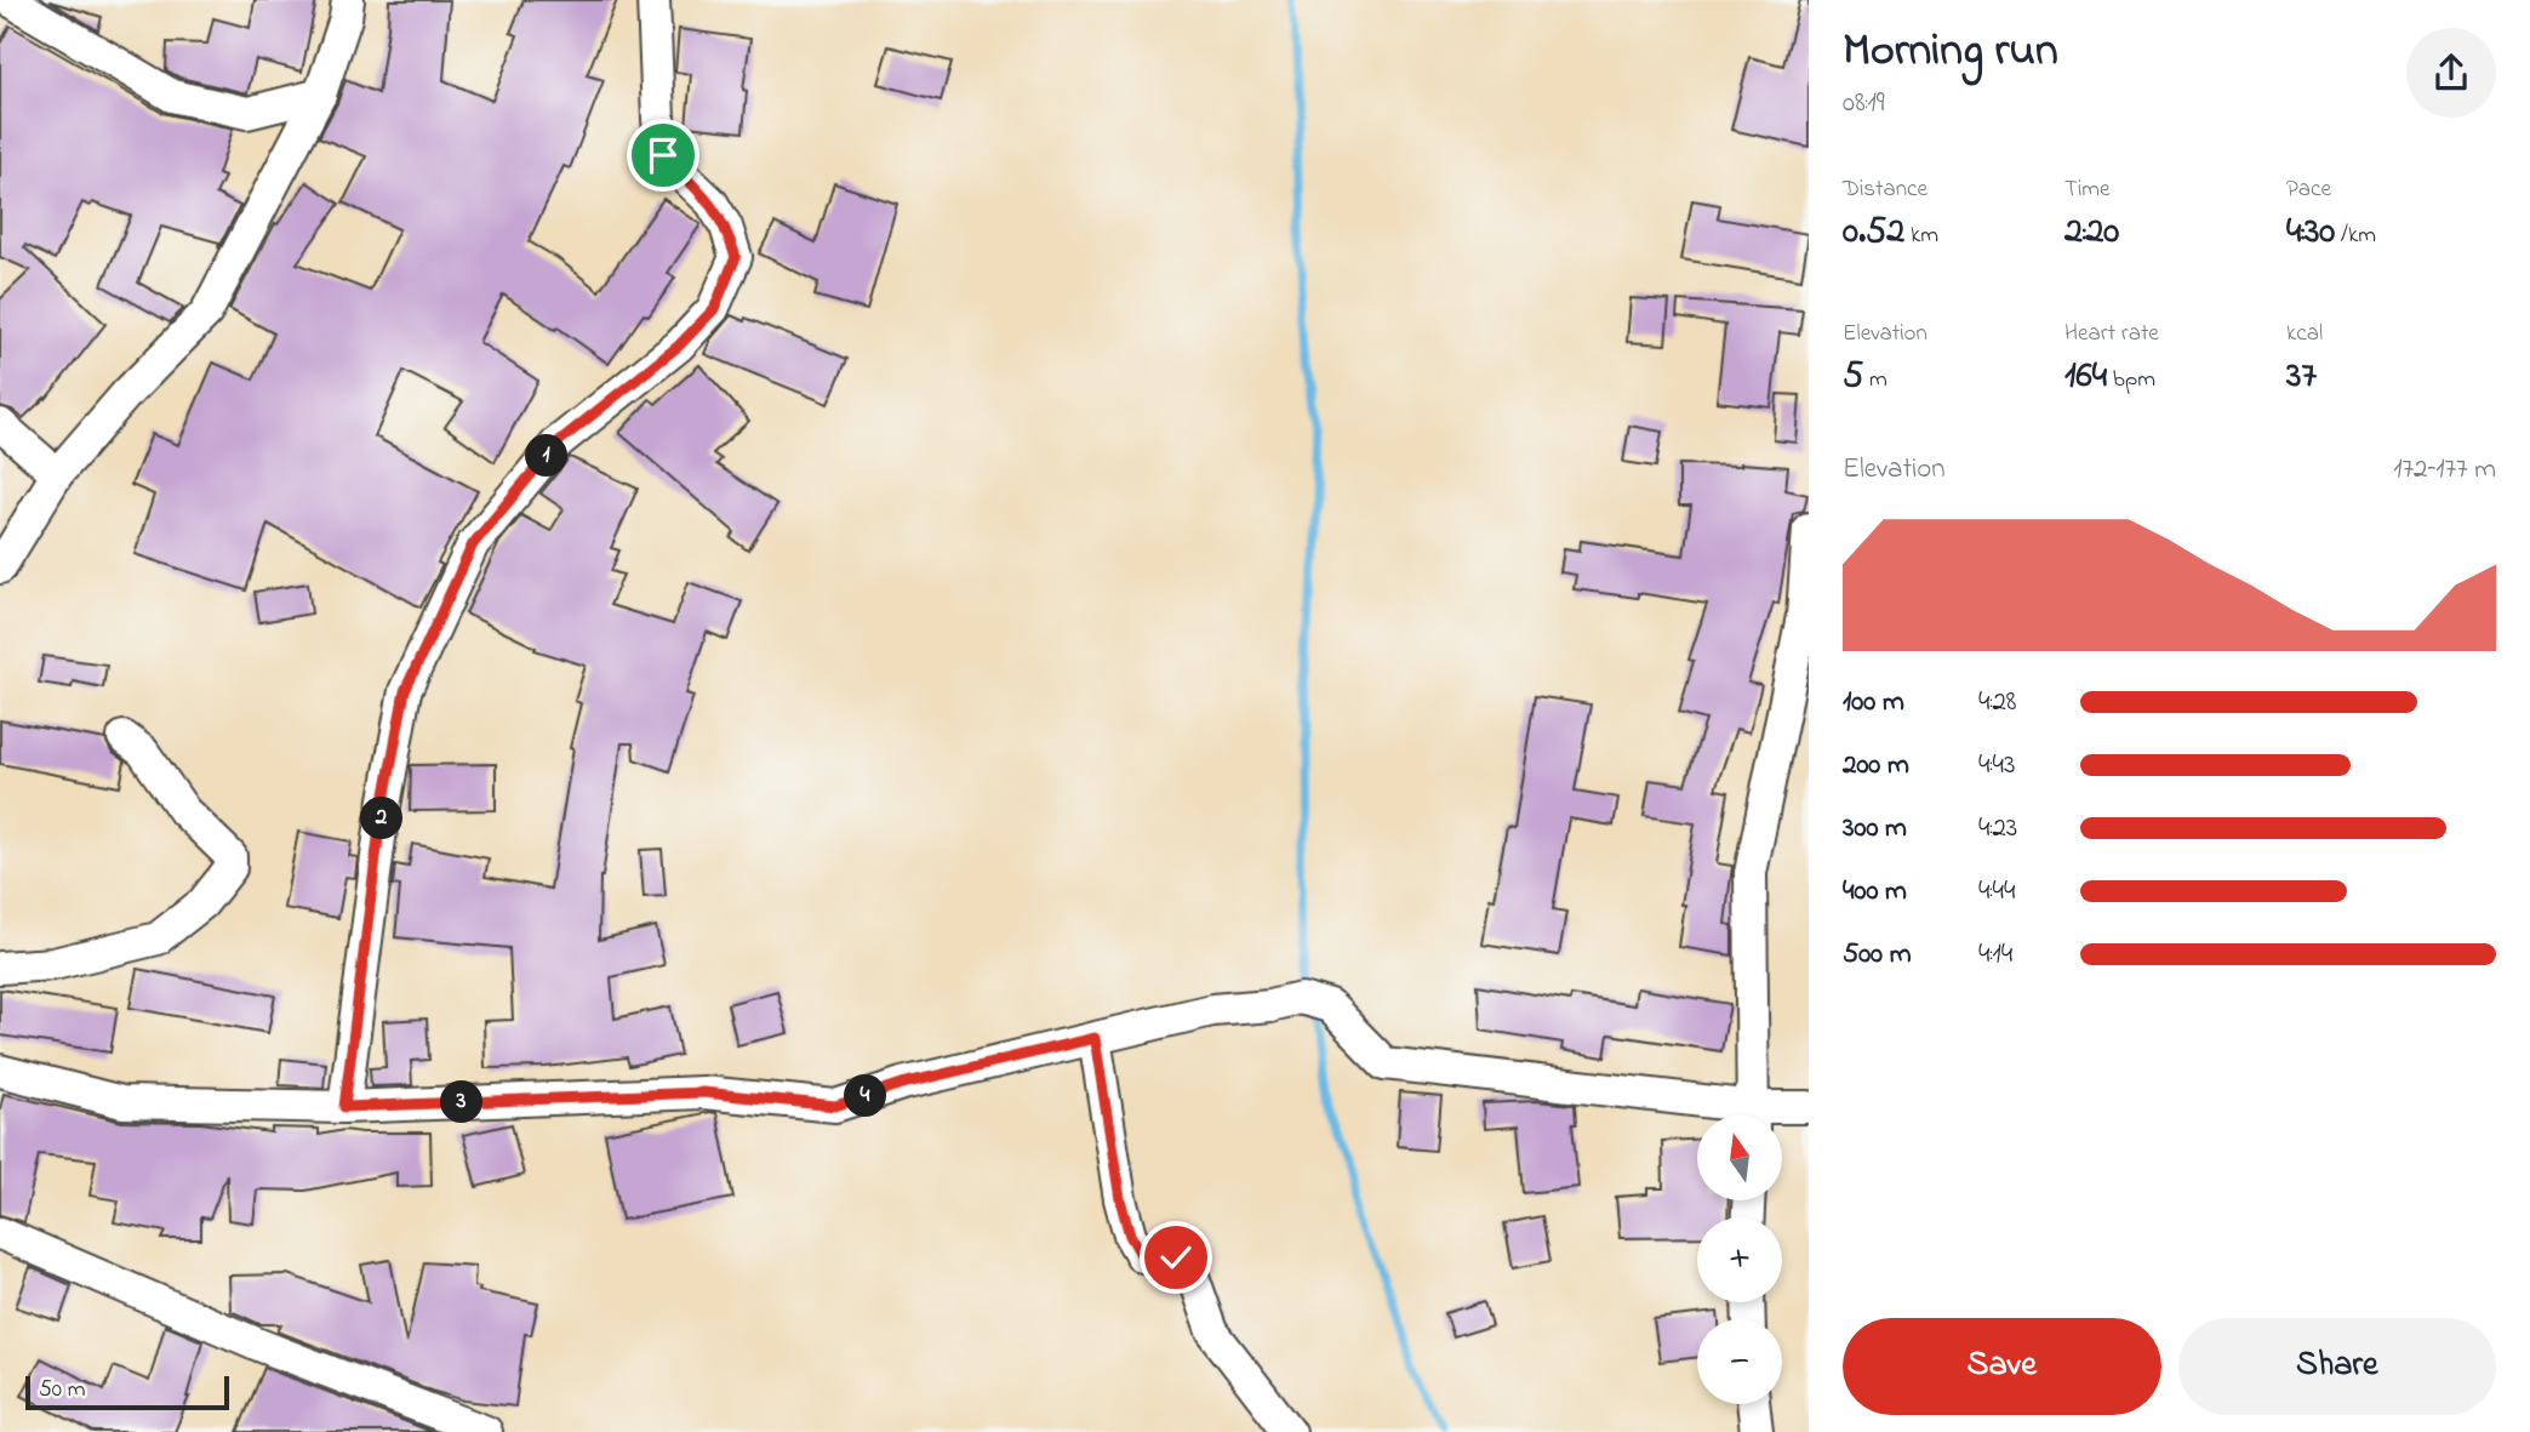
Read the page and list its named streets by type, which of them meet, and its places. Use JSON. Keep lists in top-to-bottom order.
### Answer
{
  "scale_bar": "50 m",
  "north": "top",
  "page": {
    "heading": ["Morning run", "08:19"],
    "stats": [
      ["Distance", "0.52 km"],
      ["Time", "2:20"],
      ["Pace", "4:30 /km"],
      ["Elevation", "5 m"],
      ["Heart rate", "164 bpm"],
      ["kcal", "37"]
    ],
    "chart": ["Elevation", "172–177 m"],
    "pins": [
      "1",
      "2",
      "4",
      "3"
    ],
    "list": [
      {
        "name": "100 m",
        "note": "4:28"
      },
      {
        "name": "200 m",
        "note": "4:43"
      },
      {
        "name": "300 m",
        "note": "4:23"
      },
      {
        "name": "400 m",
        "note": "4:44"
      },
      {
        "name": "500 m",
        "note": "4:14"
      }
    ],
    "map_buttons": ["+", "−"],
    "buttons": ["Save", "Share"],
    "scale": "50 m"
  }
}
